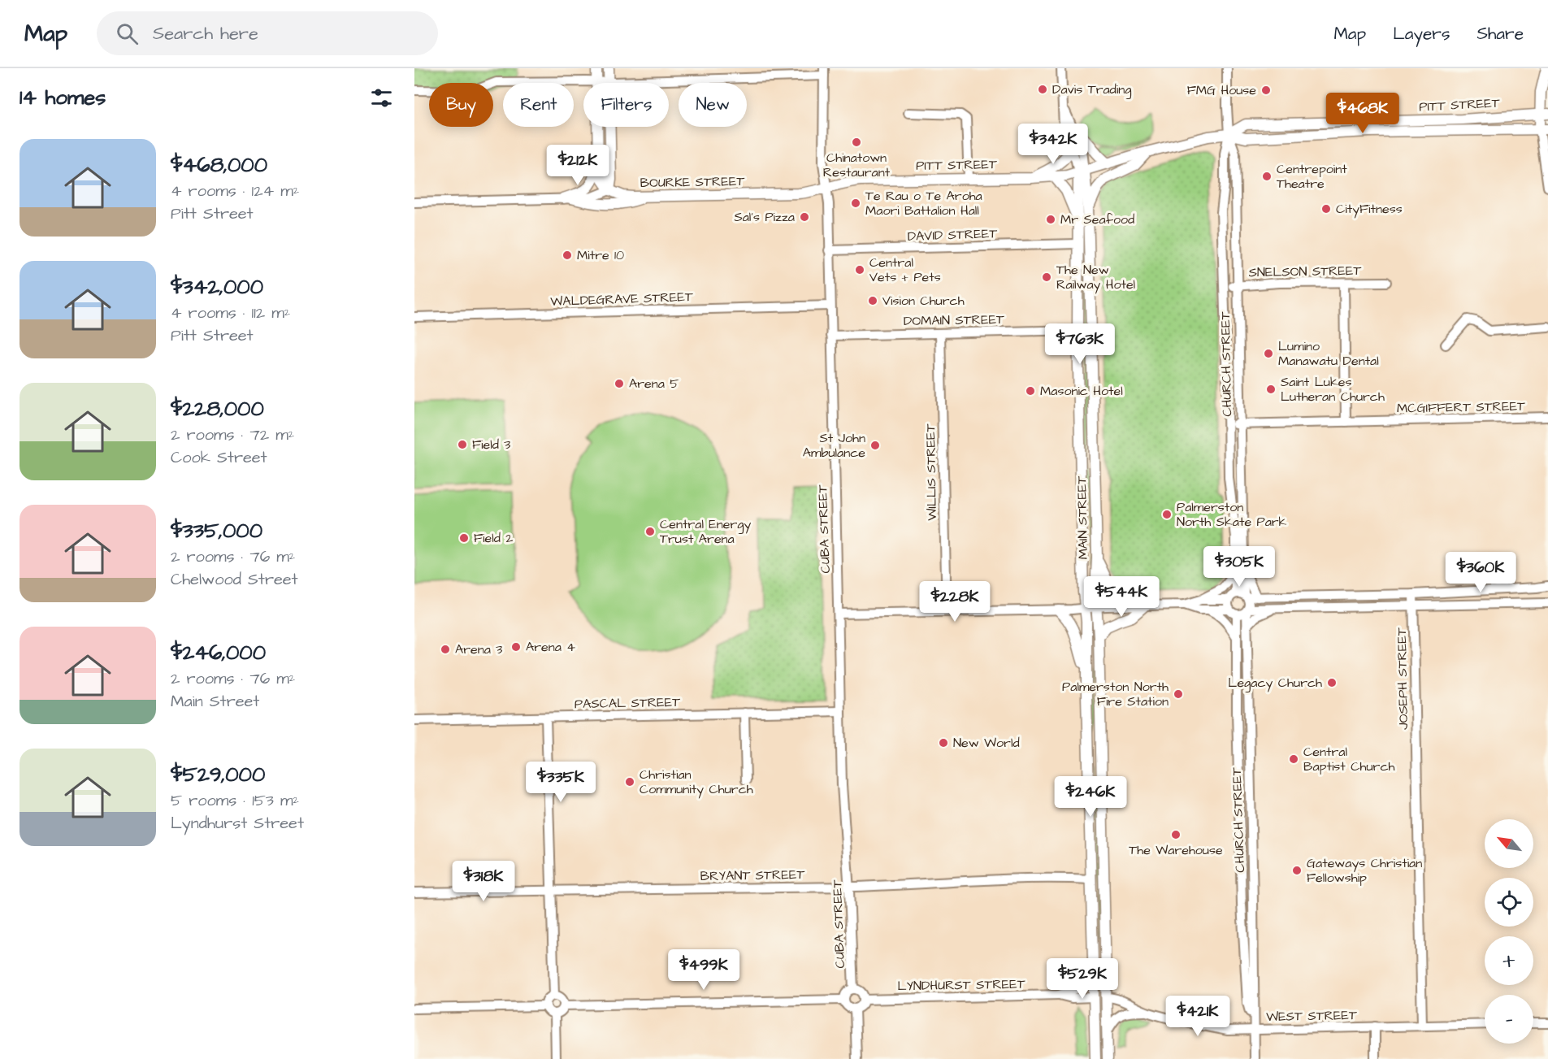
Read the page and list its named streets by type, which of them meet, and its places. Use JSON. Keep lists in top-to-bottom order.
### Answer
{
  "streets": {
    "main road": ["PITT STREET", "BOURKE STREET", "MAIN STREET"],
    "street": [
      "DAVID STREET",
      "SNELSON STREET",
      "WALDEGRAVE STREET",
      "DOMAIN STREET",
      "CHURCH STREET",
      "MCGIFFERT STREET",
      "WILLIS STREET",
      "CUBA STREET",
      "JOSEPH STREET",
      "PASCAL STREET",
      "BRYANT STREET",
      "LYNDHURST STREET",
      "WEST STREET"
    ]
  },
  "crossings": [
    ["PITT STREET", "BOURKE STREET"],
    ["PITT STREET", "CHURCH STREET"],
    ["PITT STREET", "MAIN STREET"],
    ["PITT STREET", "CUBA STREET"],
    ["BOURKE STREET", "CUBA STREET"],
    ["DAVID STREET", "MAIN STREET"],
    ["DAVID STREET", "CUBA STREET"],
    ["SNELSON STREET", "CHURCH STREET"],
    ["WALDEGRAVE STREET", "CUBA STREET"],
    ["DOMAIN STREET", "WILLIS STREET"],
    ["DOMAIN STREET", "MAIN STREET"],
    ["DOMAIN STREET", "CUBA STREET"],
    ["CHURCH STREET", "MCGIFFERT STREET"],
    ["CHURCH STREET", "WEST STREET"],
    ["MAIN STREET", "BRYANT STREET"],
    ["MAIN STREET", "LYNDHURST STREET"],
    ["MAIN STREET", "WEST STREET"],
    ["CUBA STREET", "PASCAL STREET"],
    ["CUBA STREET", "BRYANT STREET"],
    ["CUBA STREET", "LYNDHURST STREET"],
    ["JOSEPH STREET", "WEST STREET"]
  ],
  "places": [
    "Davis Trading",
    "FMG House",
    "Chinatown Restaurant",
    "Centrepoint Theatre",
    "Te Rau o Te Aroha Maori Battalion Hall",
    "CityFitness",
    "Sal's Pizza",
    "Mr Seafood",
    "Mitre 10",
    "Central Vets + Pets",
    "The New Railway Hotel",
    "Vision Church",
    "Lumino Manawatu Dental",
    "Arena 5",
    "Saint Lukes Lutheran Church",
    "Masonic Hotel",
    "Field 3",
    "St John Ambulance",
    "Palmerston North Skate Park",
    "Central Energy Trust Arena",
    "Field 2",
    "Arena 4",
    "Arena 3",
    "Legacy Church",
    "Palmerston North Fire Station",
    "New World",
    "Central Baptist Church",
    "Christian Community Church",
    "The Warehouse",
    "Gateways Christian Fellowship"
  ],
  "north": "top left",
  "page": {
    "header": "Map",
    "search": "Search here",
    "nav": ["Map", "Layers", "Share"],
    "heading": "14 homes",
    "chip": [
      "Buy",
      "Rent",
      "Filters",
      "New"
    ],
    "price": [
      "$468K",
      "$342K",
      "$212K",
      "$763K",
      "$305K",
      "$360K",
      "$544K",
      "$228K",
      "$335K",
      "$246K",
      "$318K",
      "$499K",
      "$529K",
      "$421K"
    ],
    "list": [
      {
        "name": "$468,000",
        "note": "4 rooms · 124 m² · Pitt Street"
      },
      {
        "name": "$342,000",
        "note": "4 rooms · 112 m² · Pitt Street"
      },
      {
        "name": "$228,000",
        "note": "2 rooms · 72 m² · Cook Street"
      },
      {
        "name": "$335,000",
        "note": "2 rooms · 76 m² · Chelwood Street"
      },
      {
        "name": "$246,000",
        "note": "2 rooms · 76 m² · Main Street"
      },
      {
        "name": "$529,000",
        "note": "5 rooms · 153 m² · Lyndhurst Street"
      }
    ],
    "map_buttons": ["+", "−"]
  }
}
